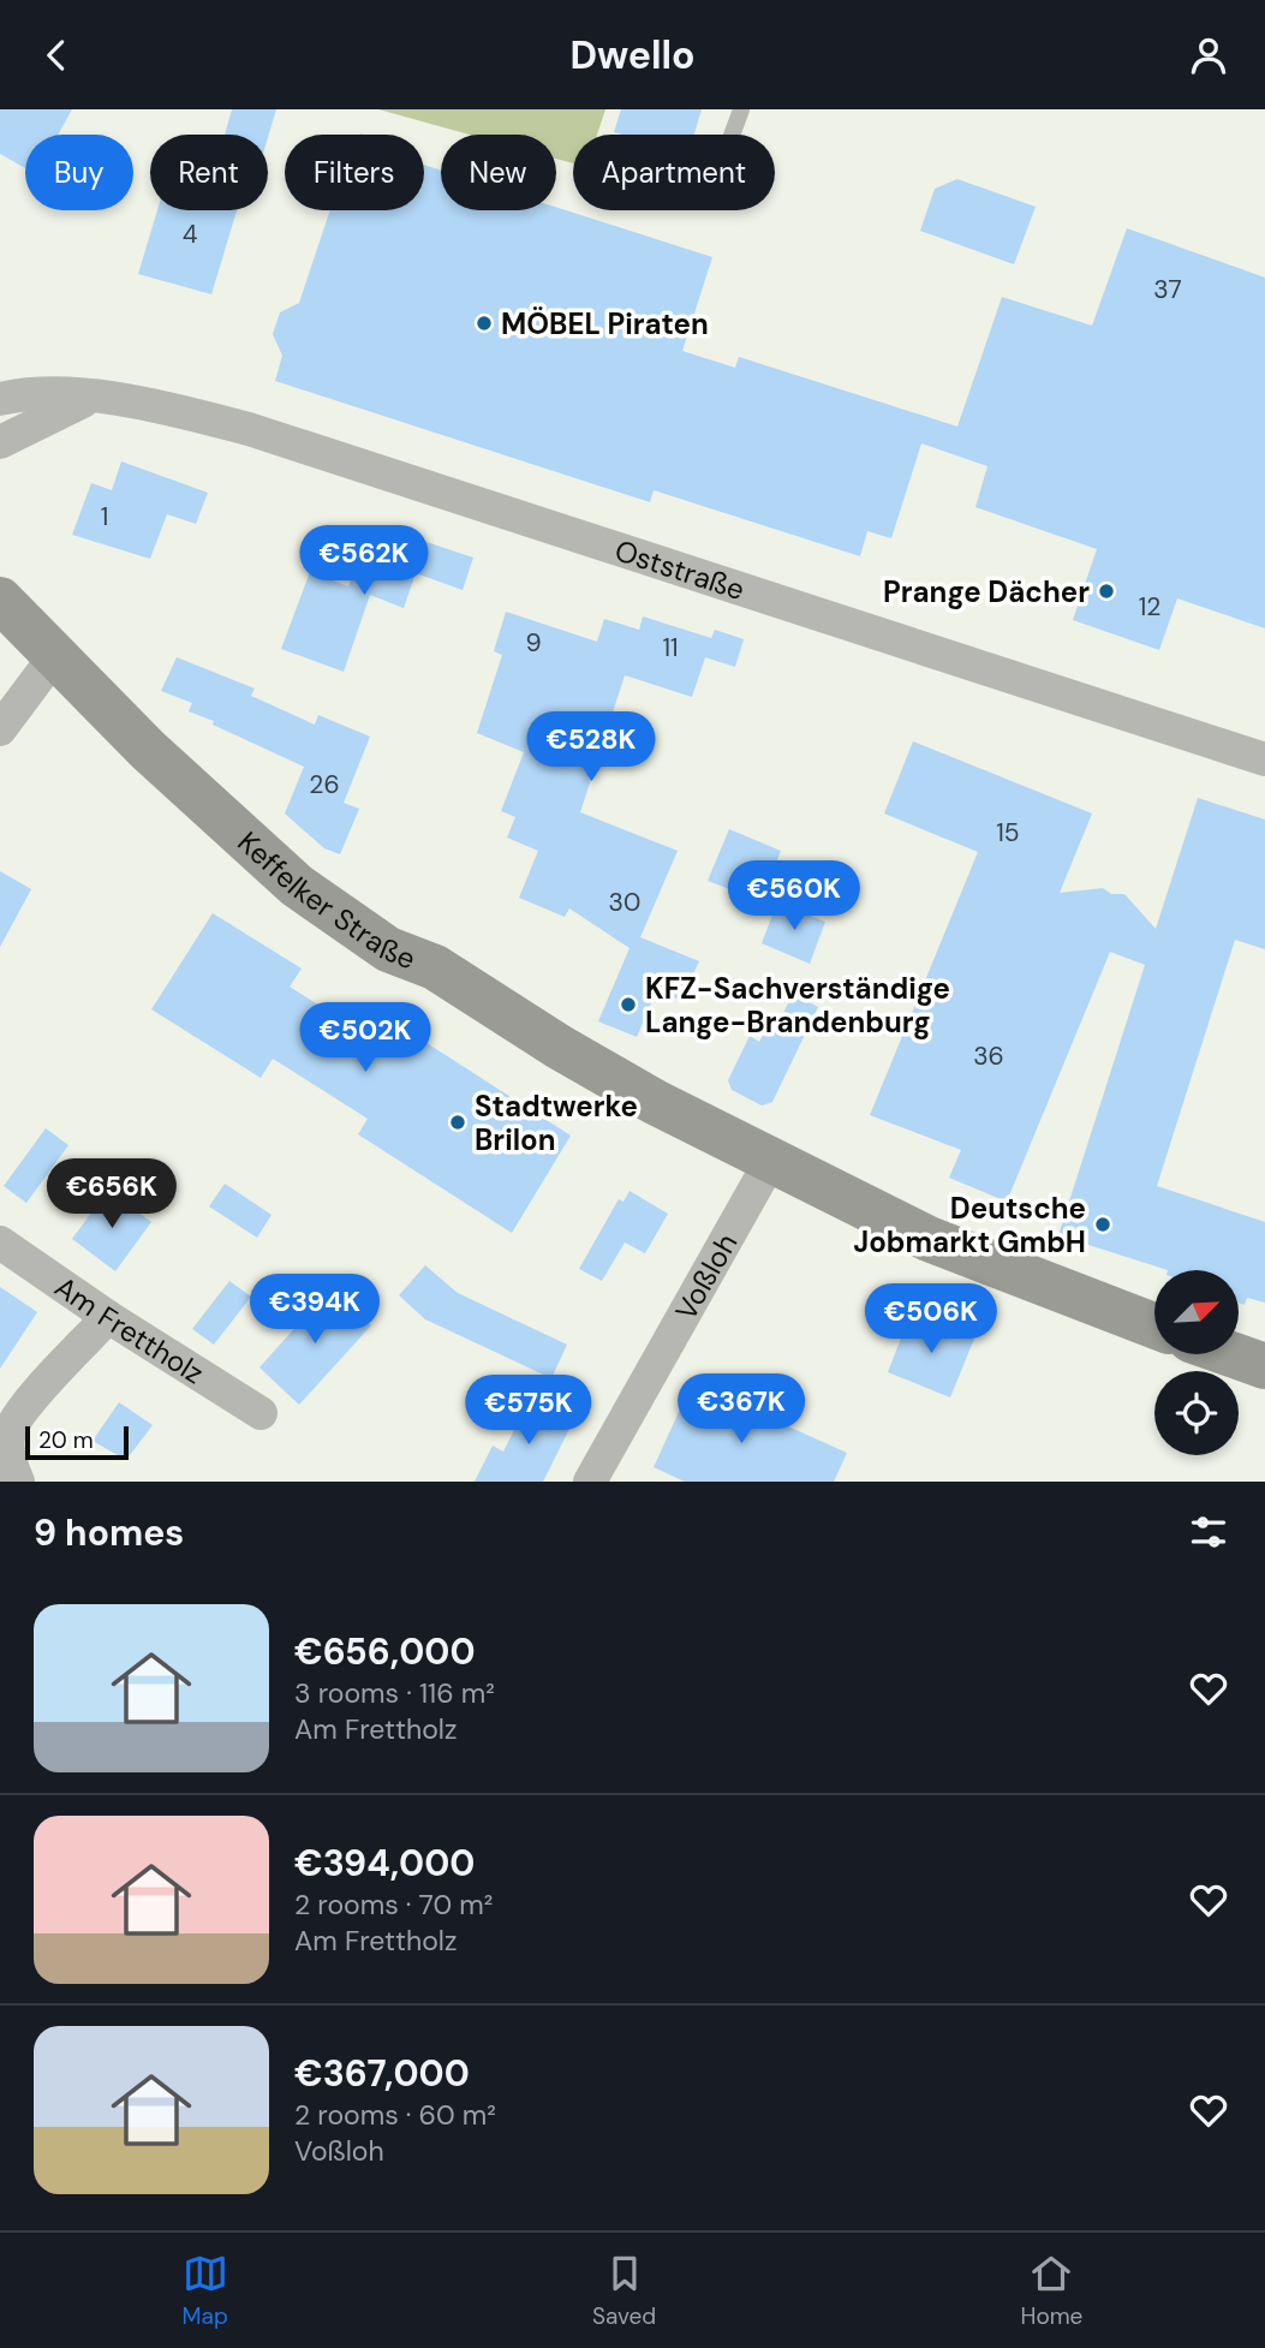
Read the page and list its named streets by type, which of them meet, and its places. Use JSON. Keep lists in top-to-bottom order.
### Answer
{
  "streets": {
    "street": [
      "Oststraße",
      "Keffelker Straße",
      "Voßloh",
      "Am Frettholz"
    ]
  },
  "crossings": [
    ["Keffelker Straße", "Voßloh"]
  ],
  "places": [
    "MÖBEL Piraten",
    "Prange Dächer",
    "KFZ-Sachverständige Lange-Brandenburg",
    "Stadtwerke Brilon",
    "Deutsche Jobmarkt GmbH"
  ],
  "house_numbers": [
    "4",
    "37",
    "1",
    "12",
    "9",
    "11",
    "26",
    "15",
    "30",
    "36"
  ],
  "scale_bar": "20 m",
  "north": "top right",
  "page": {
    "header": "Dwello",
    "chip": [
      "Buy",
      "Rent",
      "Filters",
      "New",
      "Apartment"
    ],
    "price": [
      "€562K",
      "€528K",
      "€560K",
      "€502K",
      "€656K",
      "€394K",
      "€506K",
      "€367K",
      "€575K"
    ],
    "scale": "20 m",
    "heading": "9 homes",
    "list": [
      {
        "name": "€656,000",
        "note": "3 rooms · 116 m² · Am Frettholz"
      },
      {
        "name": "€394,000",
        "note": "2 rooms · 70 m² · Am Frettholz"
      },
      {
        "name": "€367,000",
        "note": "2 rooms · 60 m² · Voßloh"
      }
    ],
    "tabs": ["Map", "Saved", "Home"]
  }
}
